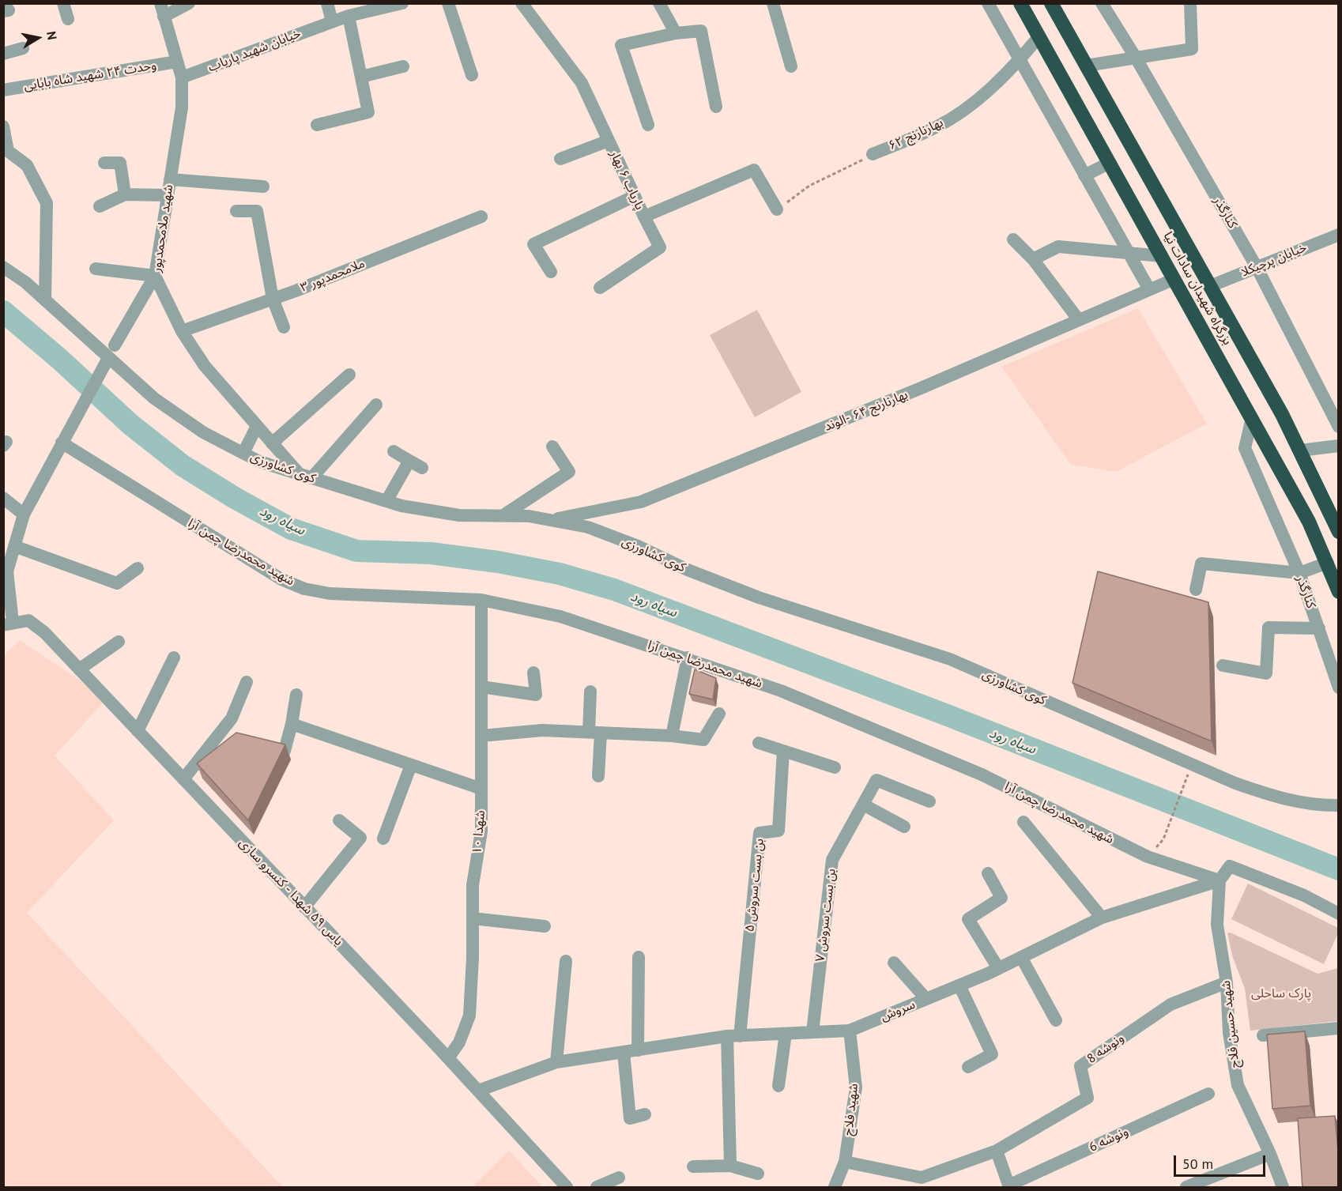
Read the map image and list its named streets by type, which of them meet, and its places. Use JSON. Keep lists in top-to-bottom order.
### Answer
{
  "streets": {
    "highway": ["بزرگراه شهیدان سادات نیا"],
    "street": [
      "خیابان شهید پاریاب",
      "وحدت ۲۴ شهید شاه بابایی",
      "بهارنارنج ۶۲",
      "پاریاب ۶ بهار",
      "کنارگذر",
      "شهید ملامحمدپور",
      "خیابان پرچیکلا",
      "ملامحمدپور ۳",
      "بهارنارنج ۶۴ -الوند",
      "کوی کشاورزی",
      "شهید محمدرضا چمن آرا",
      "شهدا ۱۰",
      "بن بست سروش ۵",
      "یاس ۵۹ شهدا - کنسرو سازی",
      "بن بست سروش ۷",
      "سروش",
      "شهید حسین فلاح",
      "ونوشه 8",
      "شهید فلاح",
      "ونوشه 6"
    ]
  },
  "crossings": [
    ["خیابان شهید پاریاب", "شهید ملامحمدپور"],
    ["بهارنارنج ۶۲", "پاریاب ۶ بهار"],
    ["بهارنارنج ۶۲", "بزرگراه شهیدان سادات نیا"],
    ["کنارگذر", "خیابان پرچیکلا"],
    ["کنارگذر", "بزرگراه شهیدان سادات نیا"],
    ["شهید ملامحمدپور", "ملامحمدپور ۳"],
    ["شهید ملامحمدپور", "کوی کشاورزی"],
    ["خیابان پرچیکلا", "بزرگراه شهیدان سادات نیا"],
    ["بزرگراه شهیدان سادات نیا", "بهارنارنج ۶۴ -الوند"],
    ["بهارنارنج ۶۴ -الوند", "کوی کشاورزی"],
    ["شهید محمدرضا چمن آرا", "شهدا ۱۰"],
    ["شهید محمدرضا چمن آرا", "سروش"],
    ["شهید محمدرضا چمن آرا", "شهید حسین فلاح"],
    ["شهدا ۱۰", "یاس ۵۹ شهدا - کنسرو سازی"],
    ["بن بست سروش ۵", "سروش"],
    ["یاس ۵۹ شهدا - کنسرو سازی", "سروش"],
    ["بن بست سروش ۷", "سروش"],
    ["سروش", "شهید حسین فلاح"],
    ["سروش", "شهید فلاح"],
    ["شهید حسین فلاح", "ونوشه 8"]
  ],
  "water": ["سیاه رود"],
  "parks": ["پارک ساحلی"],
  "scale_bar": "50 m",
  "north": "right"
}
